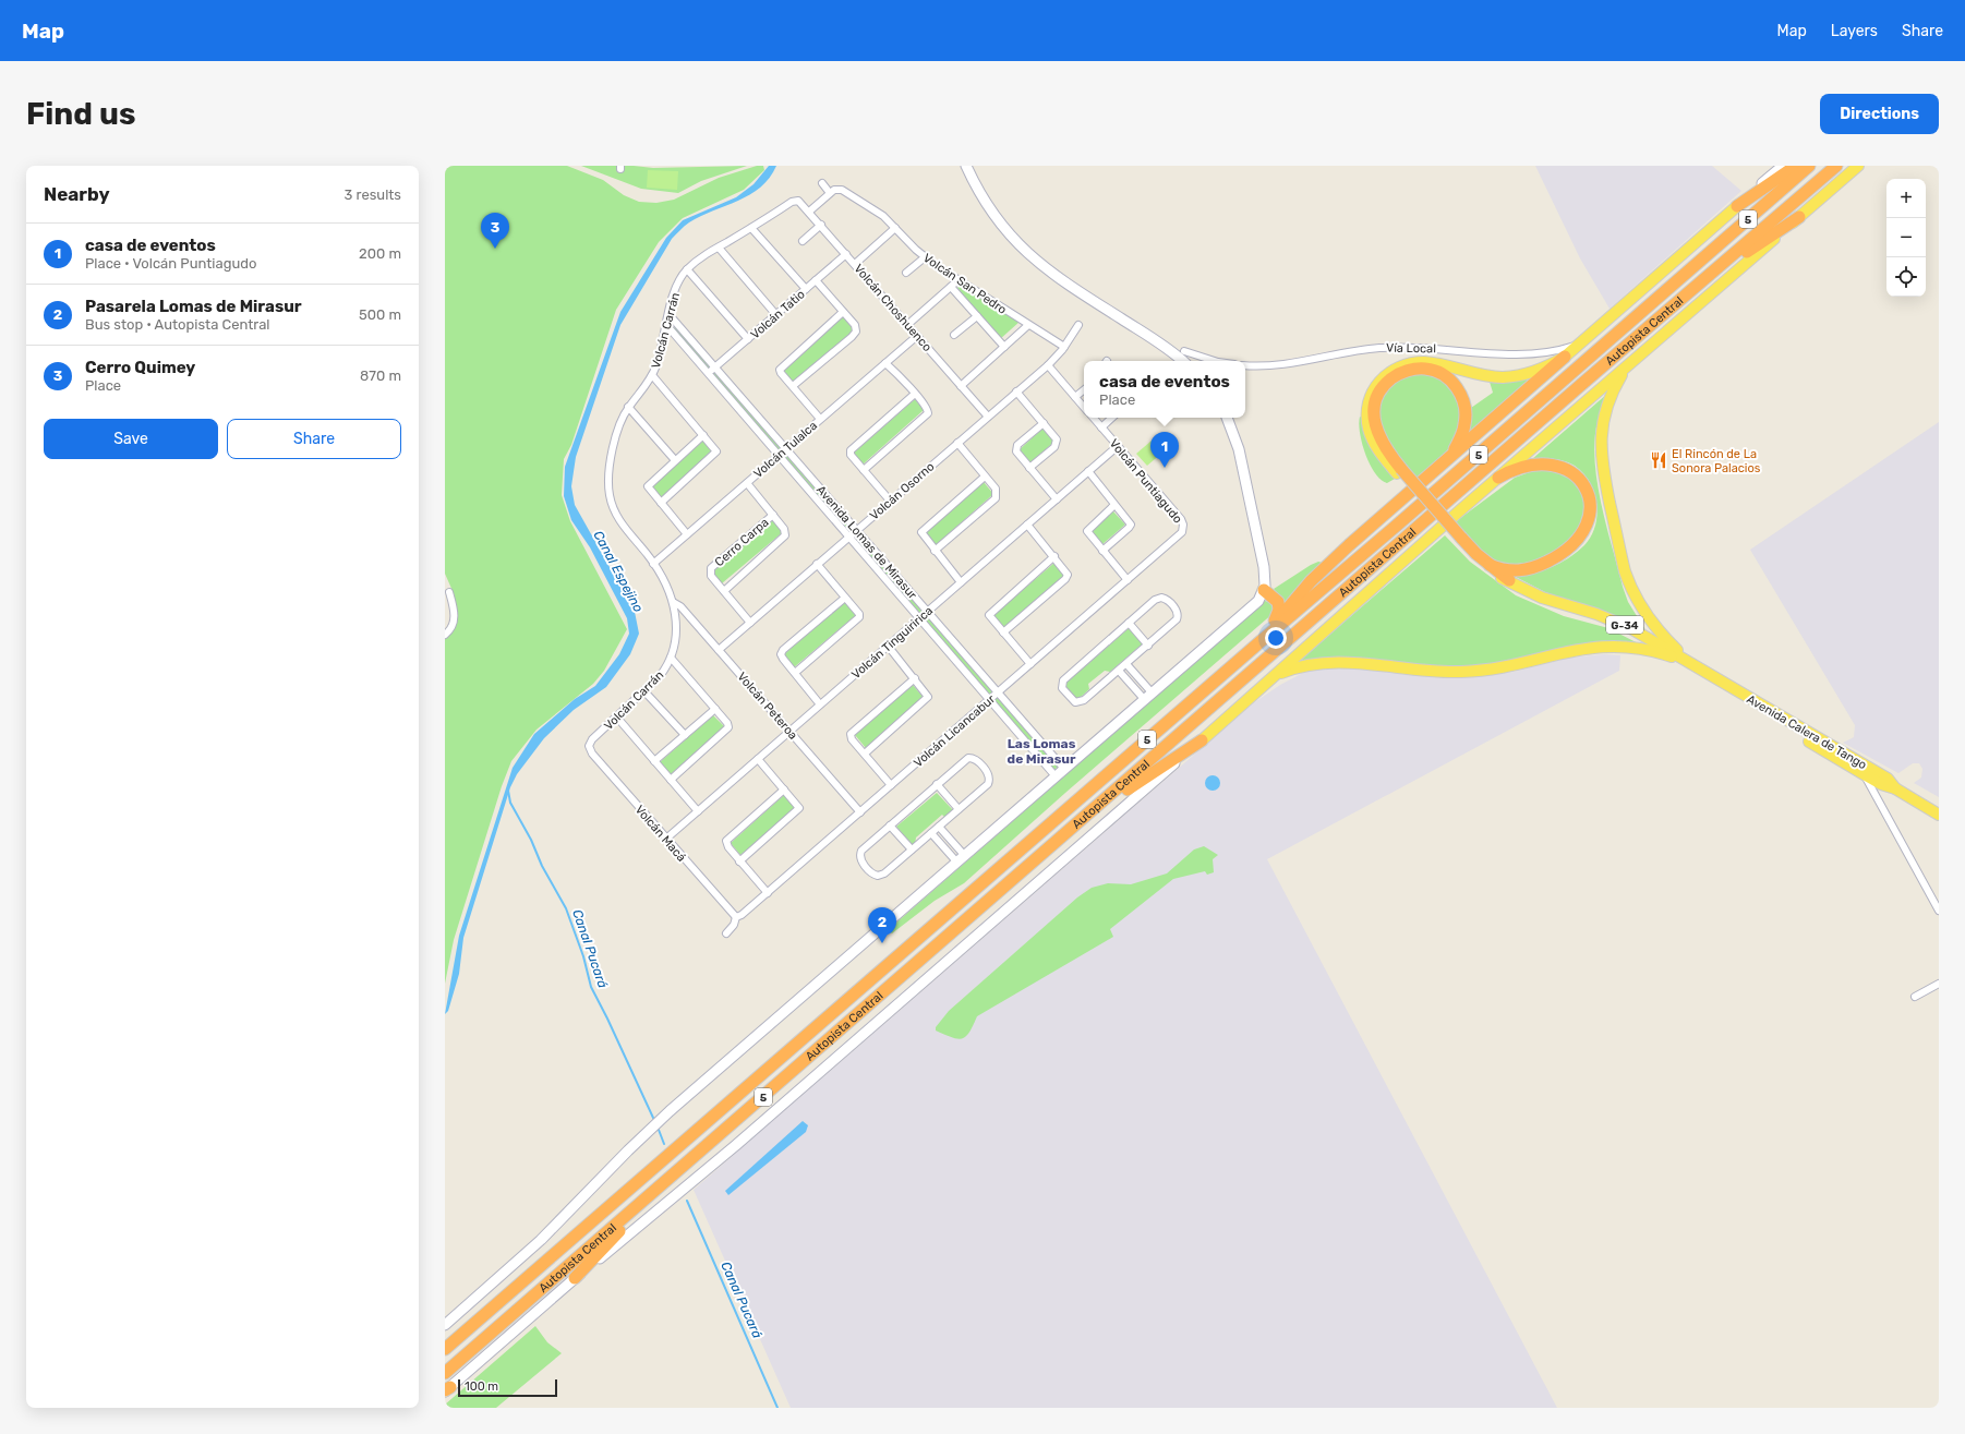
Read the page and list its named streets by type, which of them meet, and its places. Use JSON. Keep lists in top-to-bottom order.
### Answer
{
  "streets": {
    "highway": ["5", "Autopista Central"],
    "main road": ["G-34", "Avenida Calera de Tango"],
    "street": [
      "Volcán San Pedro",
      "Volcán Choshuenco",
      "Volcán Tatio",
      "Volcán Carrán",
      "Vía Local",
      "Volcán Tulalca",
      "Volcán Puntiagudo",
      "Volcán Osorno",
      "Cerro Carpa",
      "Avenida Lomas de Mirasur",
      "Volcán Tinguiririca",
      "Volcán Peteroa",
      "Volcán Licancabur",
      "Volcán Macá"
    ]
  },
  "crossings": [
    ["Volcán San Pedro", "Volcán Osorno"],
    ["Volcán Choshuenco", "Volcán Tatio"],
    ["Volcán Choshuenco", "Volcán Carrán"],
    ["Volcán Choshuenco", "Volcán Tulalca"],
    ["Volcán Choshuenco", "Volcán Osorno"],
    ["Volcán Tatio", "Avenida Lomas de Mirasur"],
    ["Volcán Carrán", "Volcán Tulalca"],
    ["Volcán Carrán", "Avenida Lomas de Mirasur"],
    ["Volcán Carrán", "Volcán Peteroa"],
    ["Volcán Carrán", "Volcán Macá"],
    ["Volcán Tulalca", "Cerro Carpa"],
    ["Volcán Tulalca", "Avenida Lomas de Mirasur"],
    ["Volcán Puntiagudo", "Volcán Tinguiririca"],
    ["Volcán Puntiagudo", "Volcán Licancabur"],
    ["Volcán Osorno", "Cerro Carpa"],
    ["Volcán Osorno", "Avenida Lomas de Mirasur"],
    ["Volcán Osorno", "Volcán Peteroa"],
    ["Avenida Lomas de Mirasur", "Volcán Tinguiririca"],
    ["Avenida Lomas de Mirasur", "Volcán Licancabur"],
    ["Volcán Tinguiririca", "Volcán Peteroa"],
    ["Volcán Tinguiririca", "Volcán Macá"],
    ["Volcán Peteroa", "Volcán Licancabur"],
    ["Volcán Licancabur", "Volcán Macá"]
  ],
  "districts": ["Las Lomas de Mirasur"],
  "water": ["Canal Espejino", "Canal Pucará"],
  "places": {
    "restaurant": ["El Rincón de La Sonora Palacios"]
  },
  "scale_bar": "100 m",
  "page": {
    "header": "Map",
    "nav": ["Map", "Layers", "Share"],
    "buttons": [
      "Directions",
      ["Save", "Share"]
    ],
    "title": "Find us",
    "heading": ["Nearby", "3 results"],
    "map_buttons": ["+", "−"],
    "pins": ["3", "1", "2"],
    "list": [
      {
        "mark": "1",
        "name": "casa de eventos",
        "note": "Place · Volcán Puntiagudo",
        "value": "200 m"
      },
      {
        "mark": "2",
        "name": "Pasarela Lomas de Mirasur",
        "note": "Bus stop · Autopista Central",
        "value": "500 m"
      },
      {
        "mark": "3",
        "name": "Cerro Quimey",
        "note": "Place",
        "value": "870 m"
      }
    ],
    "popup": ["casa de eventos", "Place"],
    "scale": "100 m"
  }
}
